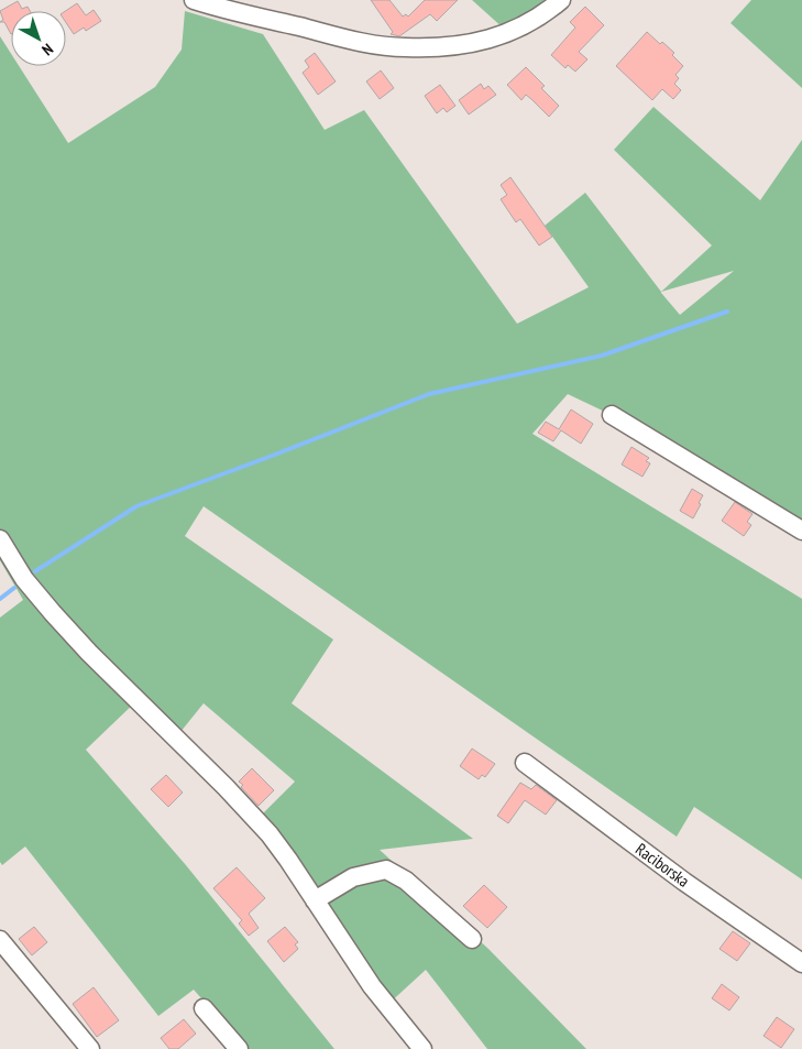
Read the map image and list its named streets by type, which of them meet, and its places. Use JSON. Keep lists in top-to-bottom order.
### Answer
{
  "streets": {
    "street": ["Raciborska"]
  },
  "north": "bottom right"
}
